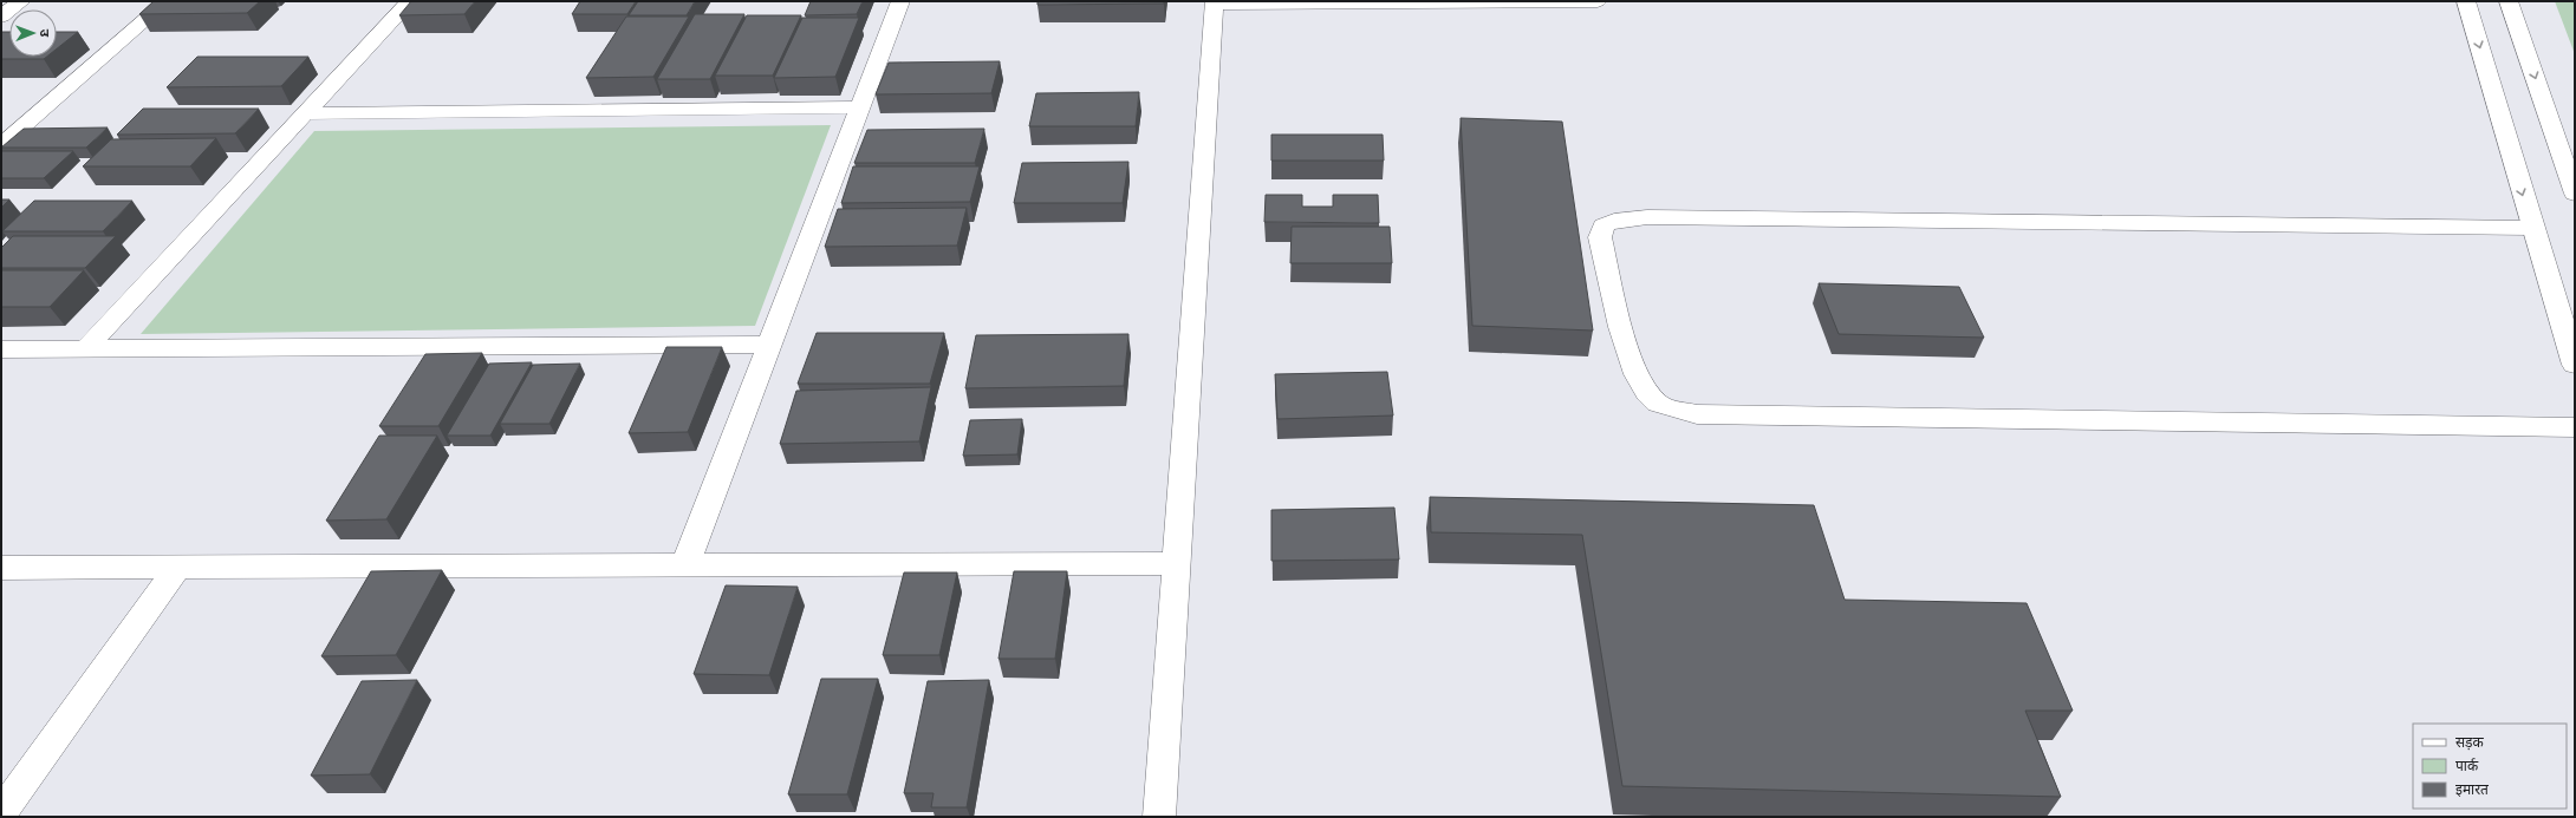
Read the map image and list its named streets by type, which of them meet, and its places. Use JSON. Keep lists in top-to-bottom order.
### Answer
{
  "legend": ["सड़क", "पार्क", "इमारत"],
  "north": "right"
}
